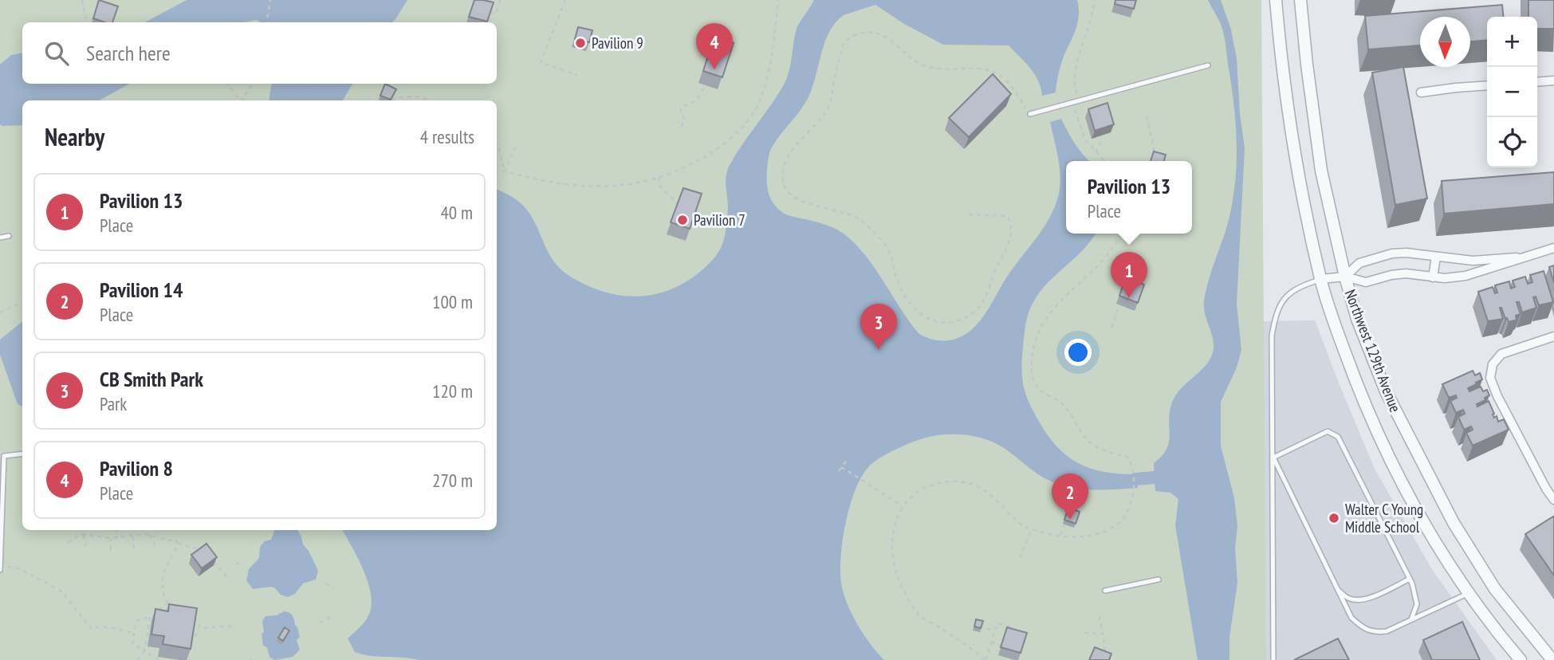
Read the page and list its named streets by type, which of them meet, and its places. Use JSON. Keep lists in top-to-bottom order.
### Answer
{
  "streets": {
    "street": ["Northwest 129th Avenue"]
  },
  "places": ["Pavilion 9", "Pavilion 7", "Walter C Young Middle School"],
  "north": "bottom",
  "page": {
    "map_buttons": ["+", "−"],
    "search": "Search here",
    "pins": [
      "4",
      "1",
      "3",
      "2"
    ],
    "heading": ["Nearby", "4 results"],
    "popup": ["Pavilion 13", "Place"],
    "list": [
      {
        "mark": "1",
        "name": "Pavilion 13",
        "note": "Place",
        "value": "40 m"
      },
      {
        "mark": "2",
        "name": "Pavilion 14",
        "note": "Place",
        "value": "100 m"
      },
      {
        "mark": "3",
        "name": "CB Smith Park",
        "note": "Park",
        "value": "120 m"
      },
      {
        "mark": "4",
        "name": "Pavilion 8",
        "note": "Place",
        "value": "270 m"
      }
    ]
  }
}
